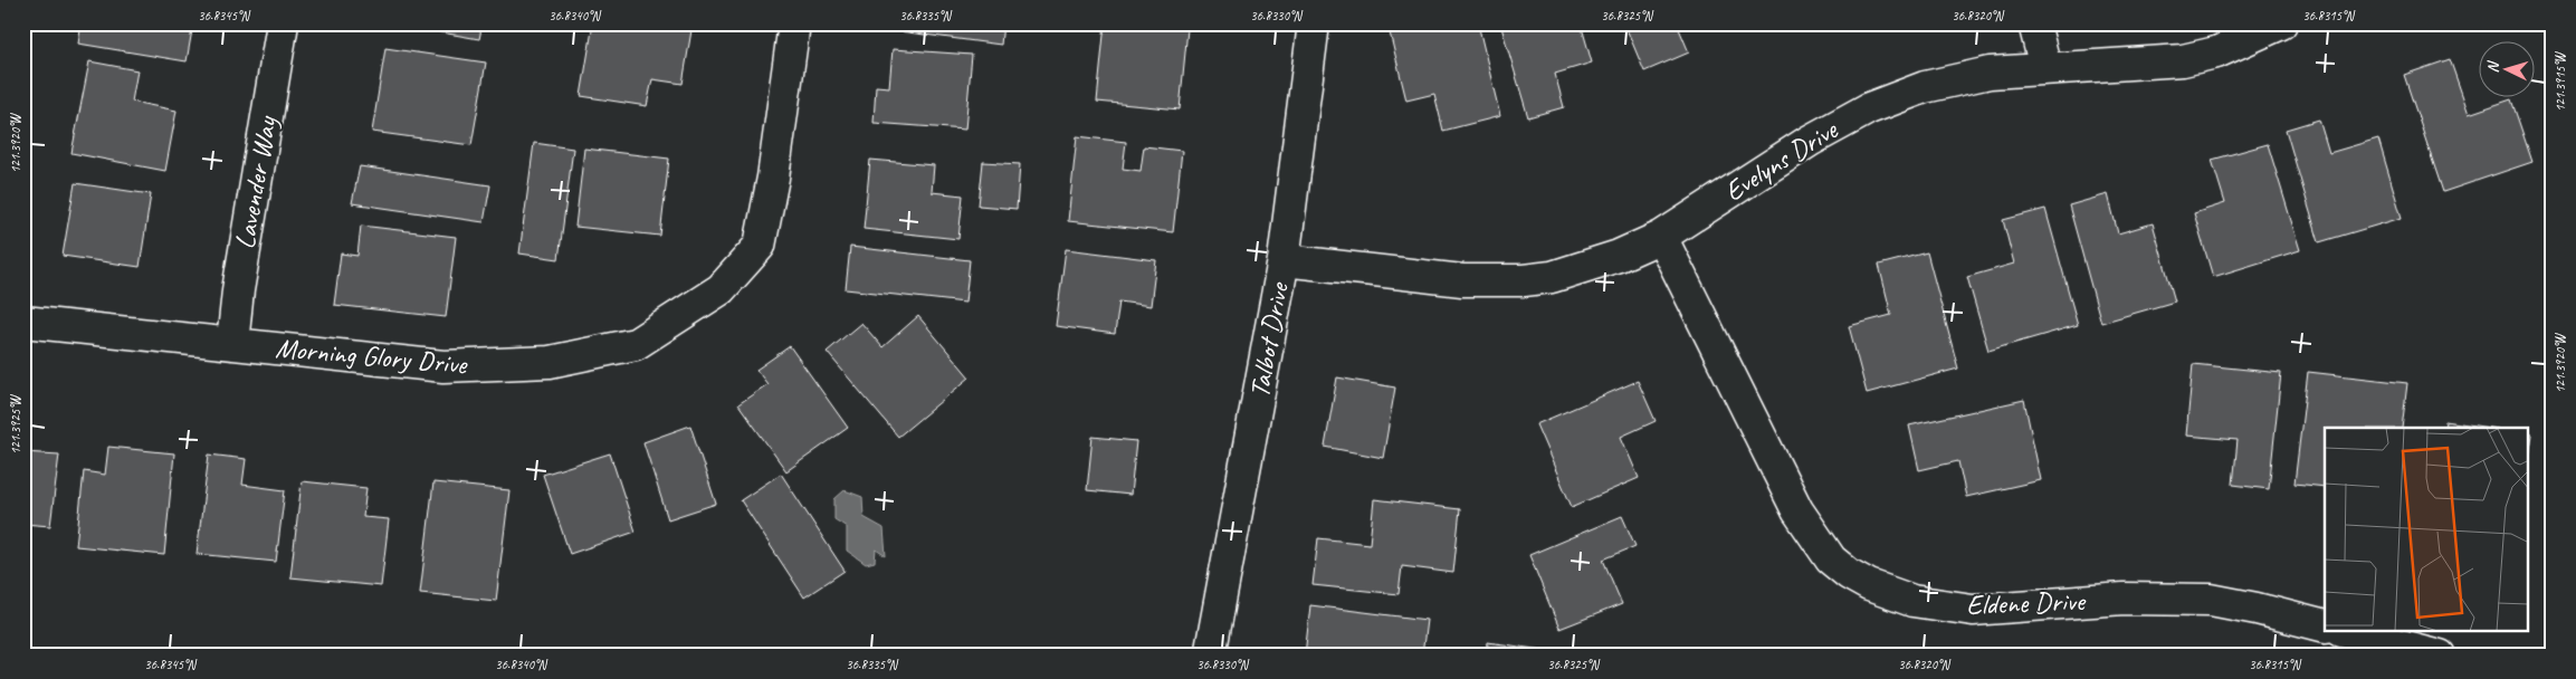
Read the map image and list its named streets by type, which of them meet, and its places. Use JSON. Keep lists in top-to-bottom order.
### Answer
{
  "streets": {
    "street": [
      "Evelyns Drive",
      "Lavender Way",
      "Talbot Drive",
      "Morning Glory Drive",
      "Eldene Drive"
    ]
  },
  "crossings": [
    ["Evelyns Drive", "Talbot Drive"],
    ["Evelyns Drive", "Eldene Drive"],
    ["Lavender Way", "Morning Glory Drive"]
  ],
  "north": "left",
  "coordinates": [
    "36.8345°N",
    "36.8340°N",
    "36.8335°N",
    "36.8330°N",
    "36.8325°N",
    "36.8320°N",
    "36.8315°N",
    "121.3915°W",
    "121.3920°W",
    "121.3925°W"
  ]
}
